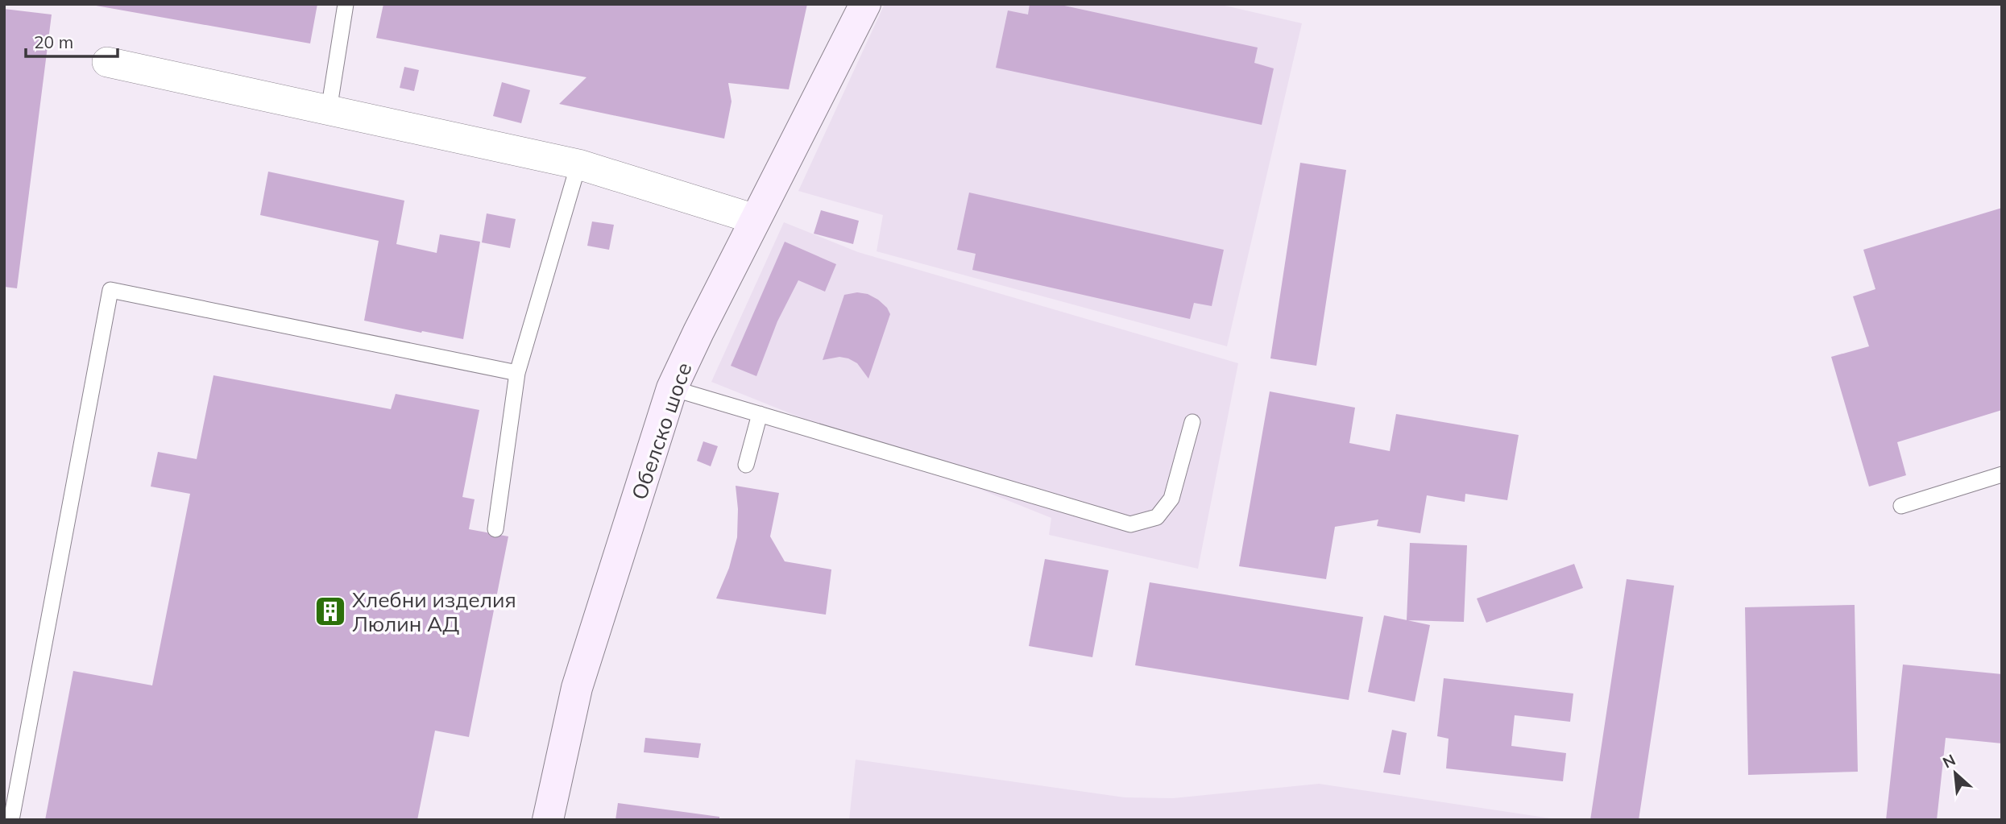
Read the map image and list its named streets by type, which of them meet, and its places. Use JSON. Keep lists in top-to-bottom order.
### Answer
{
  "streets": {
    "street": ["Обелско шосе"]
  },
  "places": {
    "building": ["Хлебни изделия Люлин АД"]
  },
  "scale_bar": "20 m",
  "north": "top left"
}
